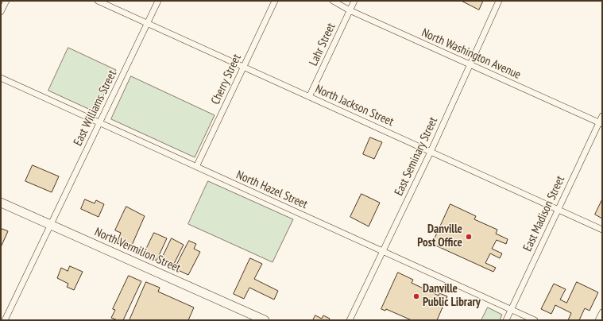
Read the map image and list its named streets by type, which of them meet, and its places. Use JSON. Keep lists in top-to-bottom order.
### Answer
{
  "streets": {
    "main road": ["North Vermilion Street"],
    "street": [
      "Lahr Street",
      "North Washington Avenue",
      "Cherry Street",
      "North Jackson Street",
      "East Williams Street",
      "East Seminary Street",
      "North Hazel Street",
      "East Madison Street"
    ]
  },
  "crossings": [
    ["Lahr Street", "North Washington Avenue"],
    ["Lahr Street", "North Jackson Street"],
    ["North Washington Avenue", "East Seminary Street"],
    ["North Washington Avenue", "East Madison Street"],
    ["Cherry Street", "North Jackson Street"],
    ["Cherry Street", "North Hazel Street"],
    ["North Jackson Street", "East Williams Street"],
    ["North Jackson Street", "East Seminary Street"],
    ["North Jackson Street", "East Madison Street"],
    ["East Williams Street", "North Hazel Street"],
    ["East Williams Street", "North Vermilion Street"],
    ["East Seminary Street", "North Hazel Street"],
    ["North Hazel Street", "East Madison Street"]
  ],
  "places": ["Danville Post Office", "Danville Public Library"]
}
